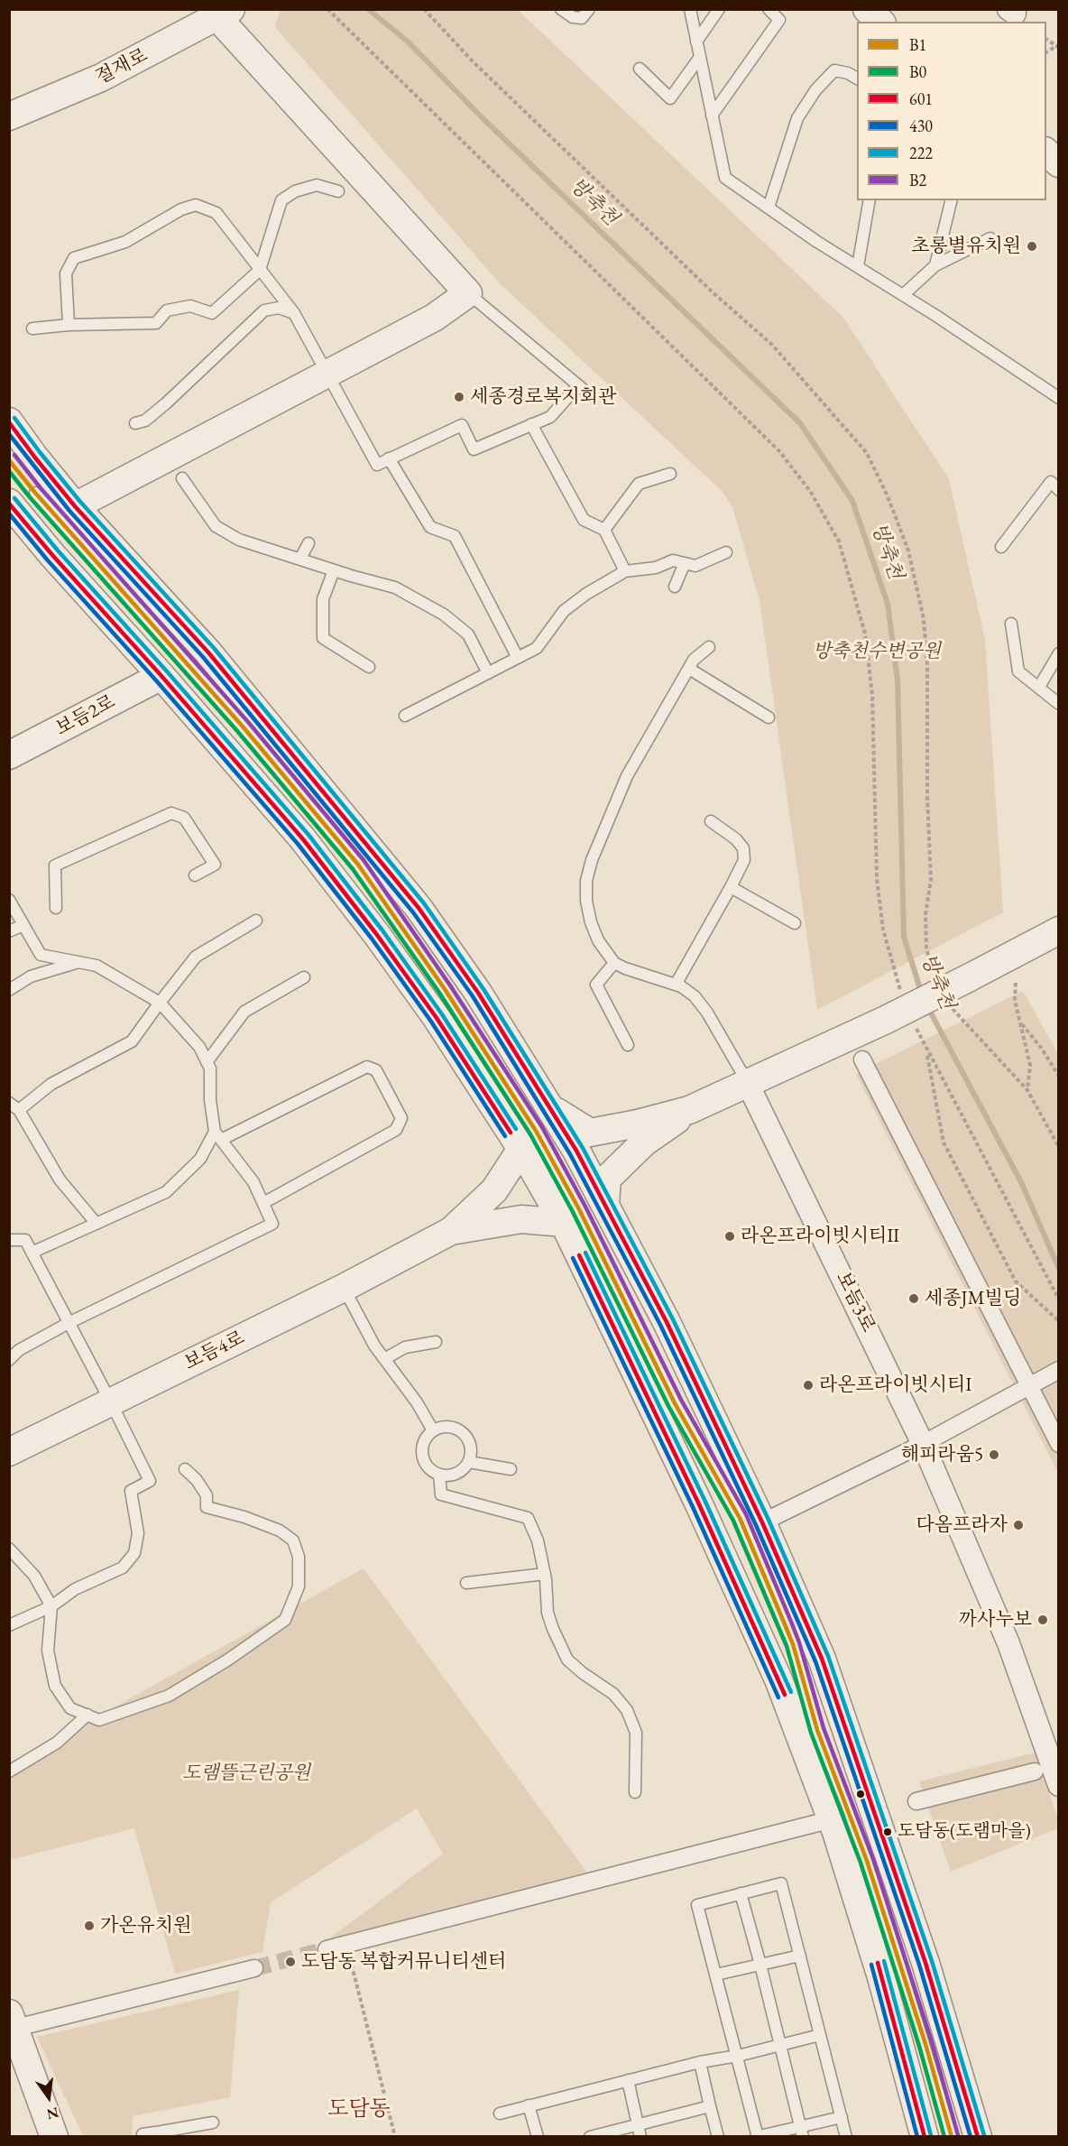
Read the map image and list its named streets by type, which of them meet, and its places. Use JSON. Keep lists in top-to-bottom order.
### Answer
{
  "streets": {
    "street": [
      "절재로",
      "보듬2로",
      "보듬3로",
      "보듬4로"
    ]
  },
  "districts": ["도담동"],
  "water": ["방축천"],
  "parks": ["방축천수변공원", "도램뜰근린공원"],
  "places": [
    "초롱별유치원",
    "세종경로복지회관",
    "라온프라이빗시티Ⅱ",
    "세종JM빌딩",
    "라온프라이빗시티Ⅰ",
    "해피라움5",
    "다옴프라자",
    "까사누보",
    "도담동(도램마을)",
    "가온유치원",
    "도담동 복합커뮤니티센터"
  ],
  "lines": [
    "transit line 222",
    "transit line 601",
    "transit line 430",
    "transit line B2",
    "transit line B1",
    "transit line B0"
  ],
  "legend": [
    "B1",
    "B0",
    "601",
    "430",
    "222",
    "B2"
  ],
  "north": "bottom"
}
